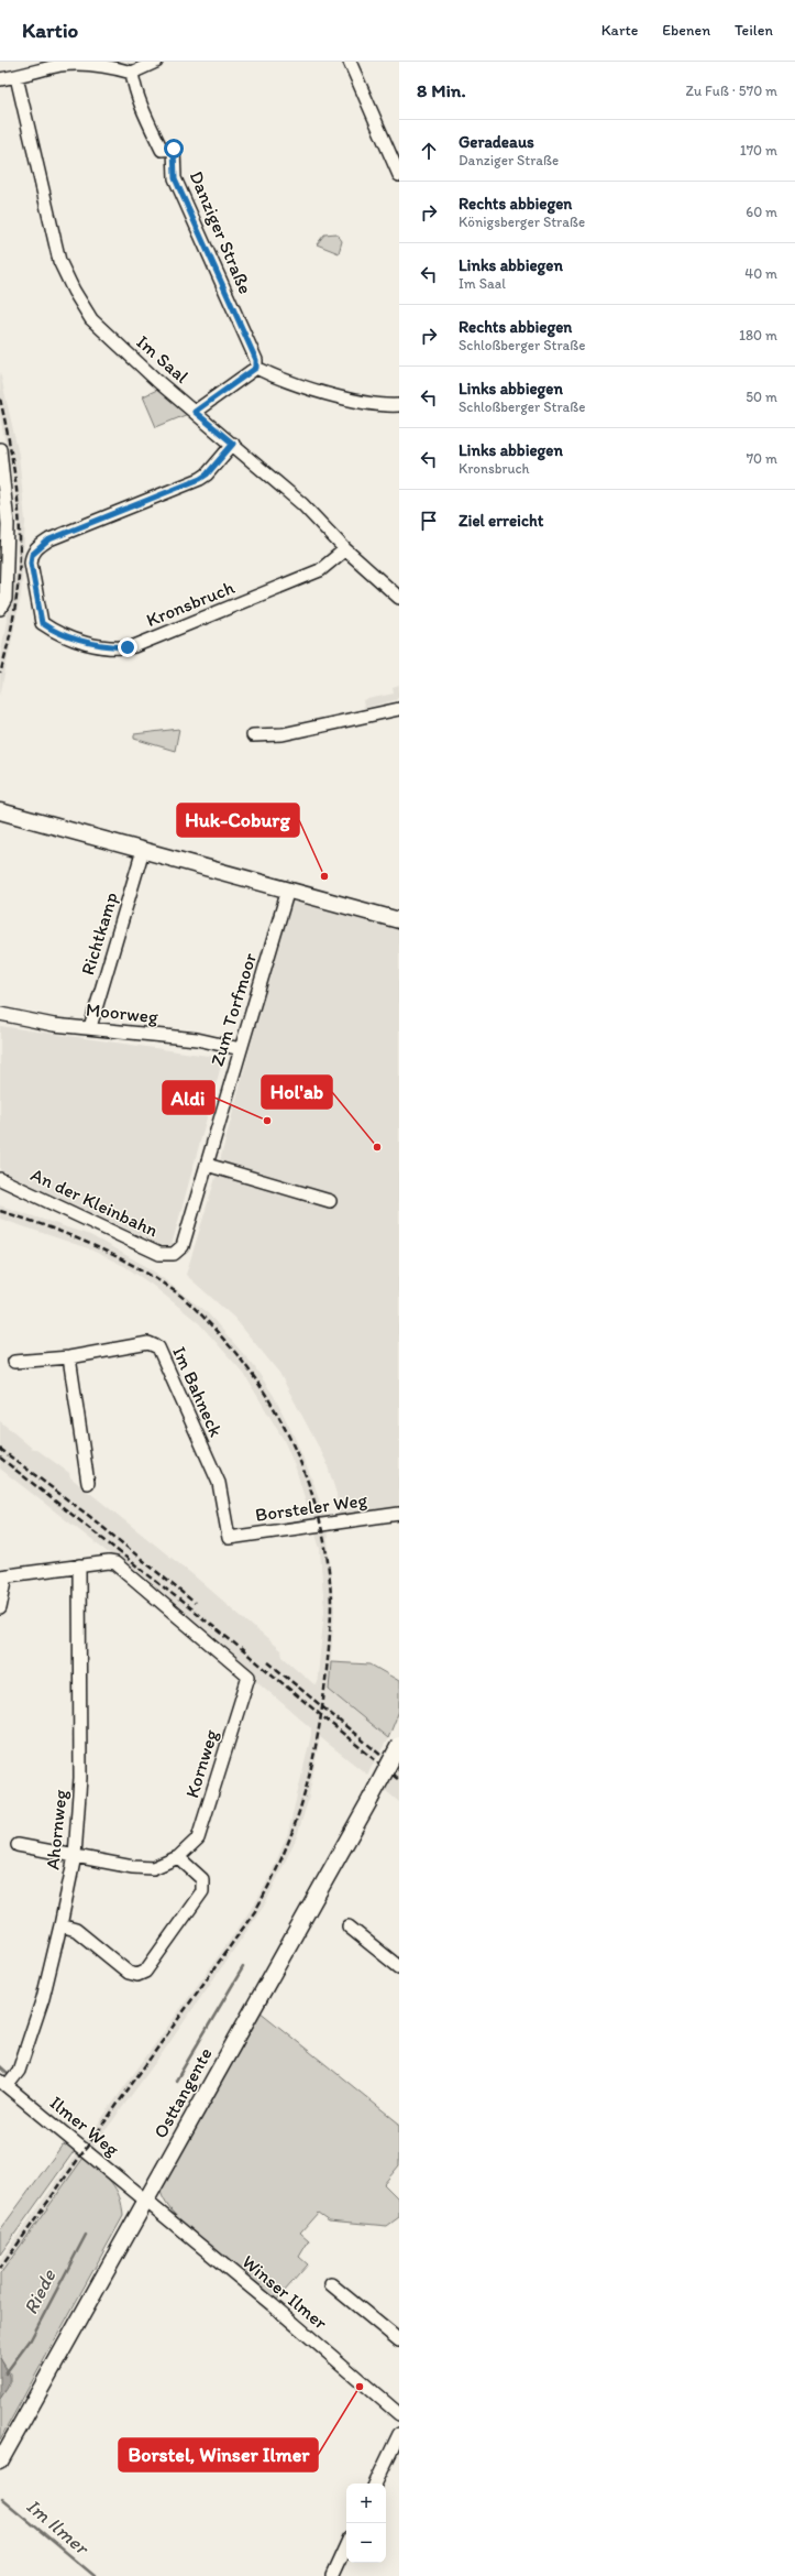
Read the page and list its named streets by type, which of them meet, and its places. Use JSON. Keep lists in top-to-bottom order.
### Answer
{
  "streets": {
    "main road": ["Osttangente"],
    "street": [
      "Danziger Straße",
      "Im Saal",
      "Kronsbruch",
      "Richtkamp",
      "Zum Torfmoor",
      "Moorweg",
      "An der Kleinbahn",
      "Im Bahneck",
      "Borsteler Weg",
      "Kornweg",
      "Ahornweg",
      "Ilmer Weg",
      "Winser Ilmer"
    ]
  },
  "crossings": [
    ["Im Saal", "Kronsbruch"],
    ["Richtkamp", "Moorweg"],
    ["Zum Torfmoor", "Moorweg"],
    ["Zum Torfmoor", "An der Kleinbahn"],
    ["Im Bahneck", "Borsteler Weg"],
    ["Kornweg", "Ahornweg"],
    ["Ahornweg", "Ilmer Weg"],
    ["Osttangente", "Ilmer Weg"],
    ["Osttangente", "Winser Ilmer"],
    ["Ilmer Weg", "Winser Ilmer"]
  ],
  "water": ["Riede", "Im Ilmer"],
  "places": [
    "Huk-Coburg",
    "Aldi",
    "Hol'ab",
    "Borstel, Winser Ilmer"
  ],
  "page": {
    "header": "Kartio",
    "nav": ["Karte", "Ebenen", "Teilen"],
    "heading": ["8 Min.", "Zu Fuß · 570 m"],
    "list": [
      ["Geradeaus", "Danziger Straße", "170 m"],
      ["Rechts abbiegen", "Königsberger Straße", "60 m"],
      ["Links abbiegen", "Im Saal", "40 m"],
      ["Rechts abbiegen", "Schloßberger Straße", "180 m"],
      ["Links abbiegen", "Schloßberger Straße", "50 m"],
      ["Links abbiegen", "Kronsbruch", "70 m"],
      "Ziel erreicht"
    ],
    "map_buttons": ["+", "−"]
  }
}
